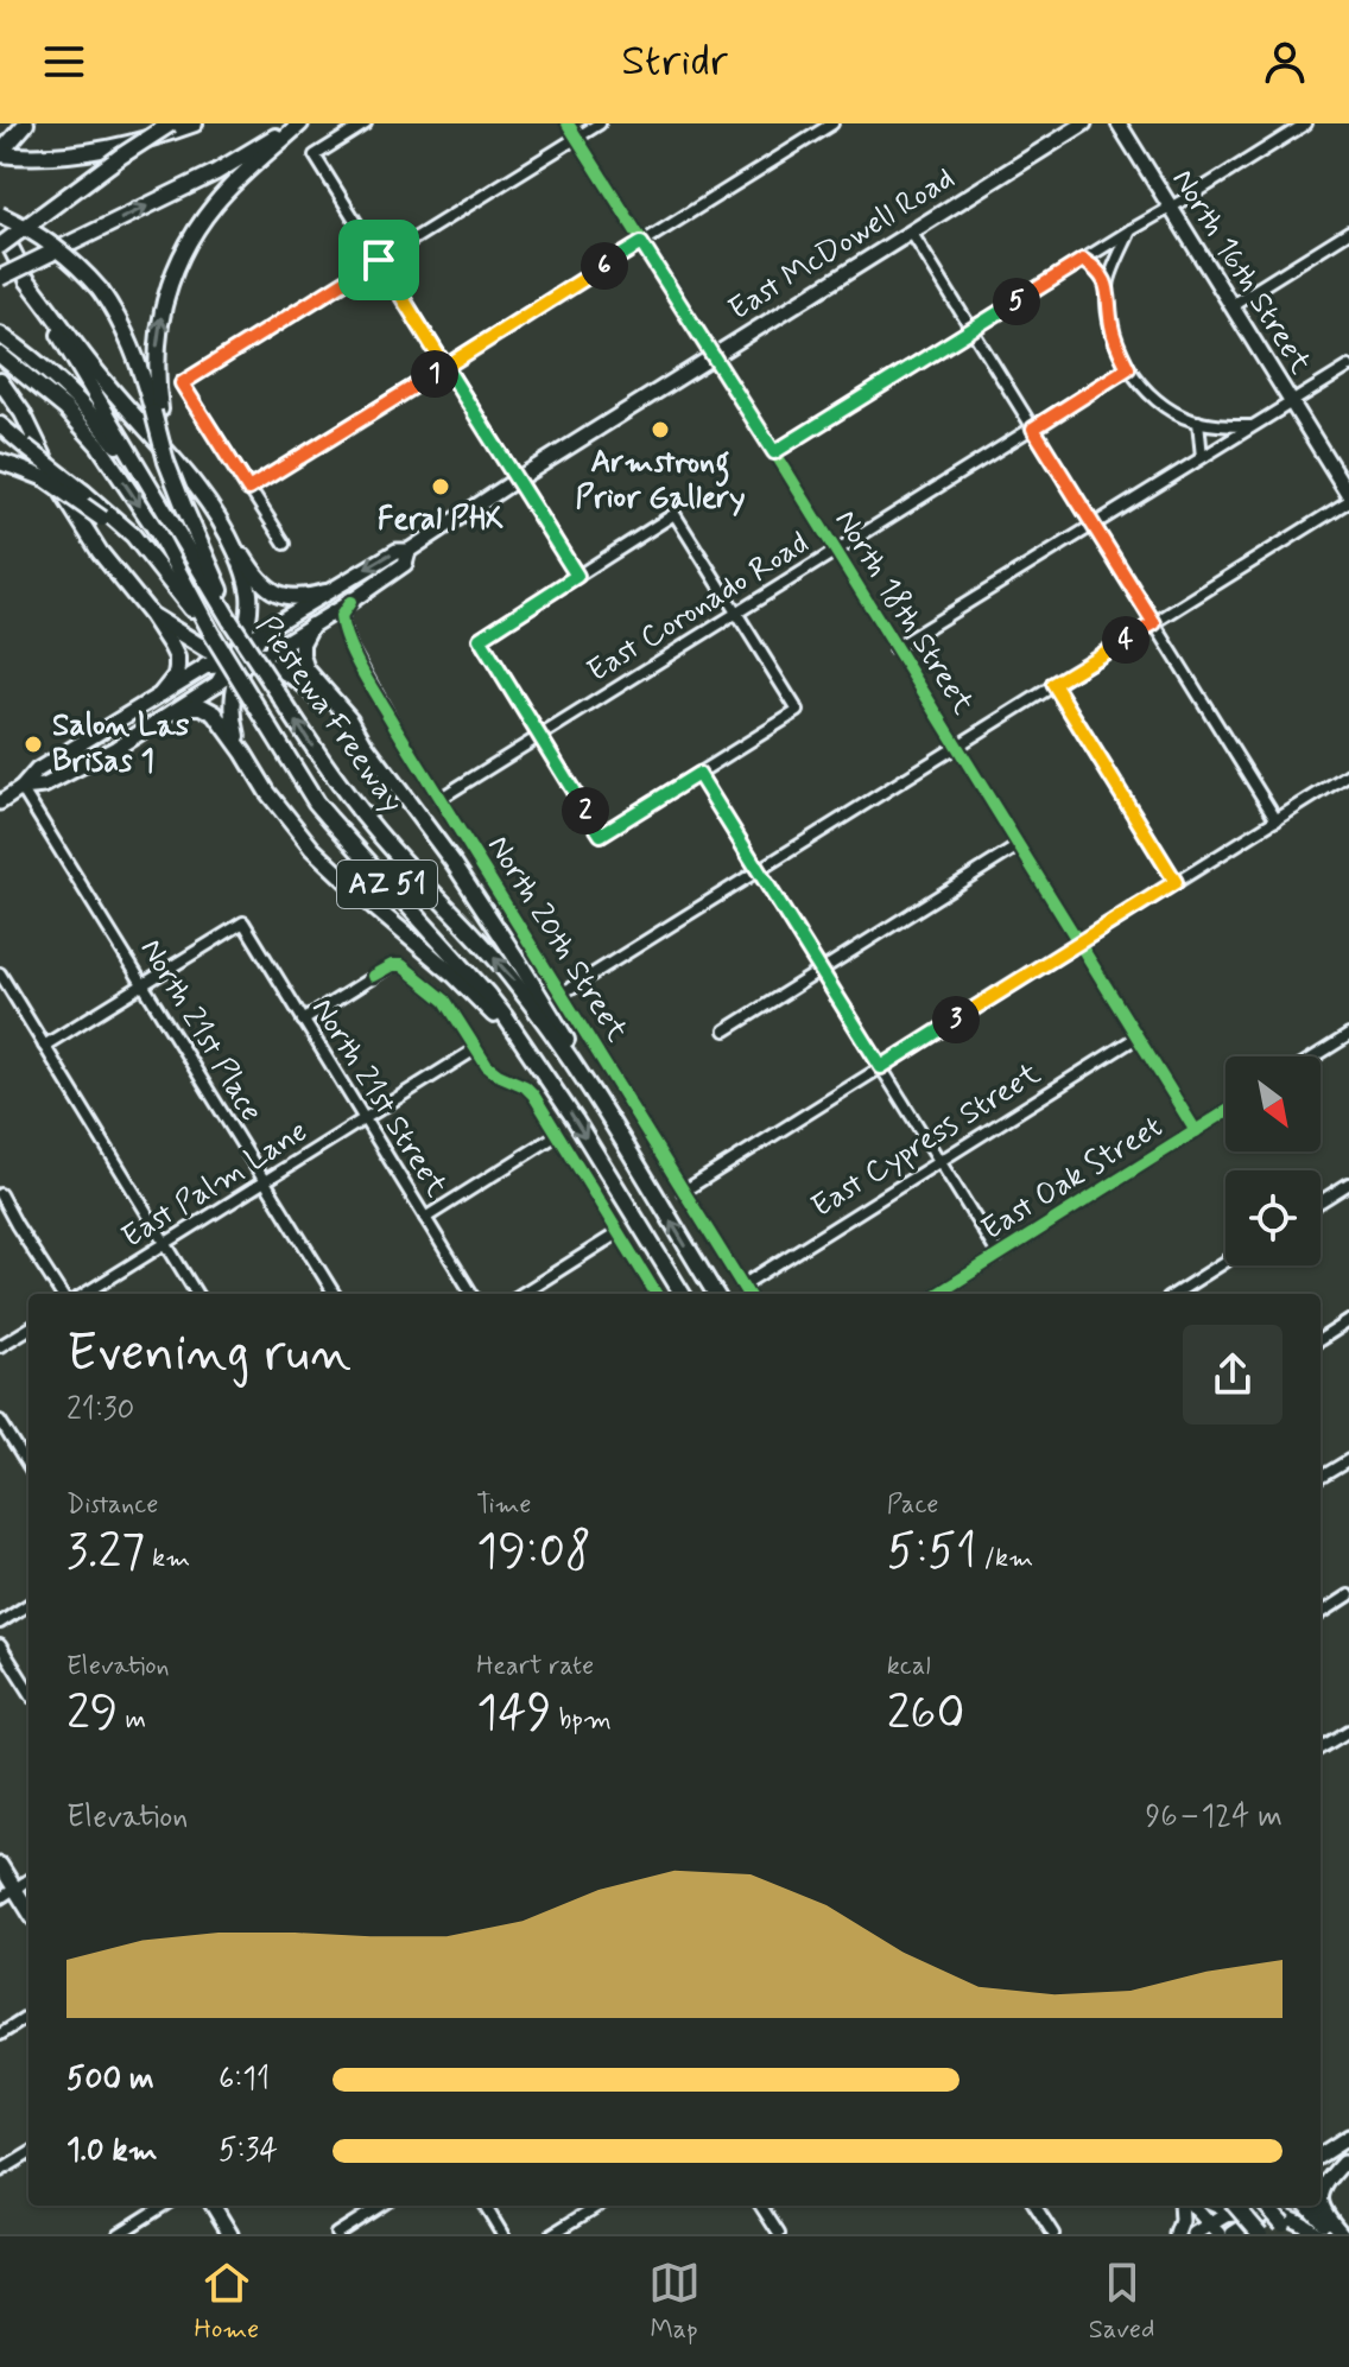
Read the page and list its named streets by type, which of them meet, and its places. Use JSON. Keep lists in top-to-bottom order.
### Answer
{
  "streets": {
    "highway": ["Piestewa Freeway", "AZ 51"],
    "main road": ["East McDowell Road", "North 16th Street"],
    "street": [
      "East Coronado Road",
      "North 18th Street",
      "North 20th Street",
      "North 21st Place",
      "North 21st Street",
      "East Cypress Street",
      "East Oak Street",
      "East Palm Lane"
    ]
  },
  "crossings": [
    ["East McDowell Road", "North 18th Street"],
    ["East McDowell Road", "North 20th Street"],
    ["East Coronado Road", "North 18th Street"],
    ["East Coronado Road", "North 20th Street"],
    ["North 18th Street", "East Cypress Street"],
    ["North 18th Street", "East Oak Street"],
    ["North 20th Street", "East Cypress Street"],
    ["North 21st Place", "North 21st Street"],
    ["North 21st Place", "East Palm Lane"],
    ["North 21st Street", "East Palm Lane"]
  ],
  "places": ["Armstrong Prior Gallery", "Feral PHX", "Salon Las Brisas 1"],
  "north": "bottom right",
  "page": {
    "header": "Stridr",
    "pins": [
      "6",
      "5",
      "1",
      "4",
      "2",
      "3"
    ],
    "heading": ["Evening run", "21:30"],
    "stats": [
      ["Distance", "3.27 km"],
      ["Time", "19:08"],
      ["Pace", "5:51 /km"],
      ["Elevation", "29 m"],
      ["Heart rate", "149 bpm"],
      ["kcal", "260"]
    ],
    "chart": ["Elevation", "96–124 m"],
    "list": [
      {
        "name": "500 m",
        "note": "6:11"
      },
      {
        "name": "1.0 km",
        "note": "5:34"
      }
    ],
    "tabs": ["Home", "Map", "Saved"]
  }
}
